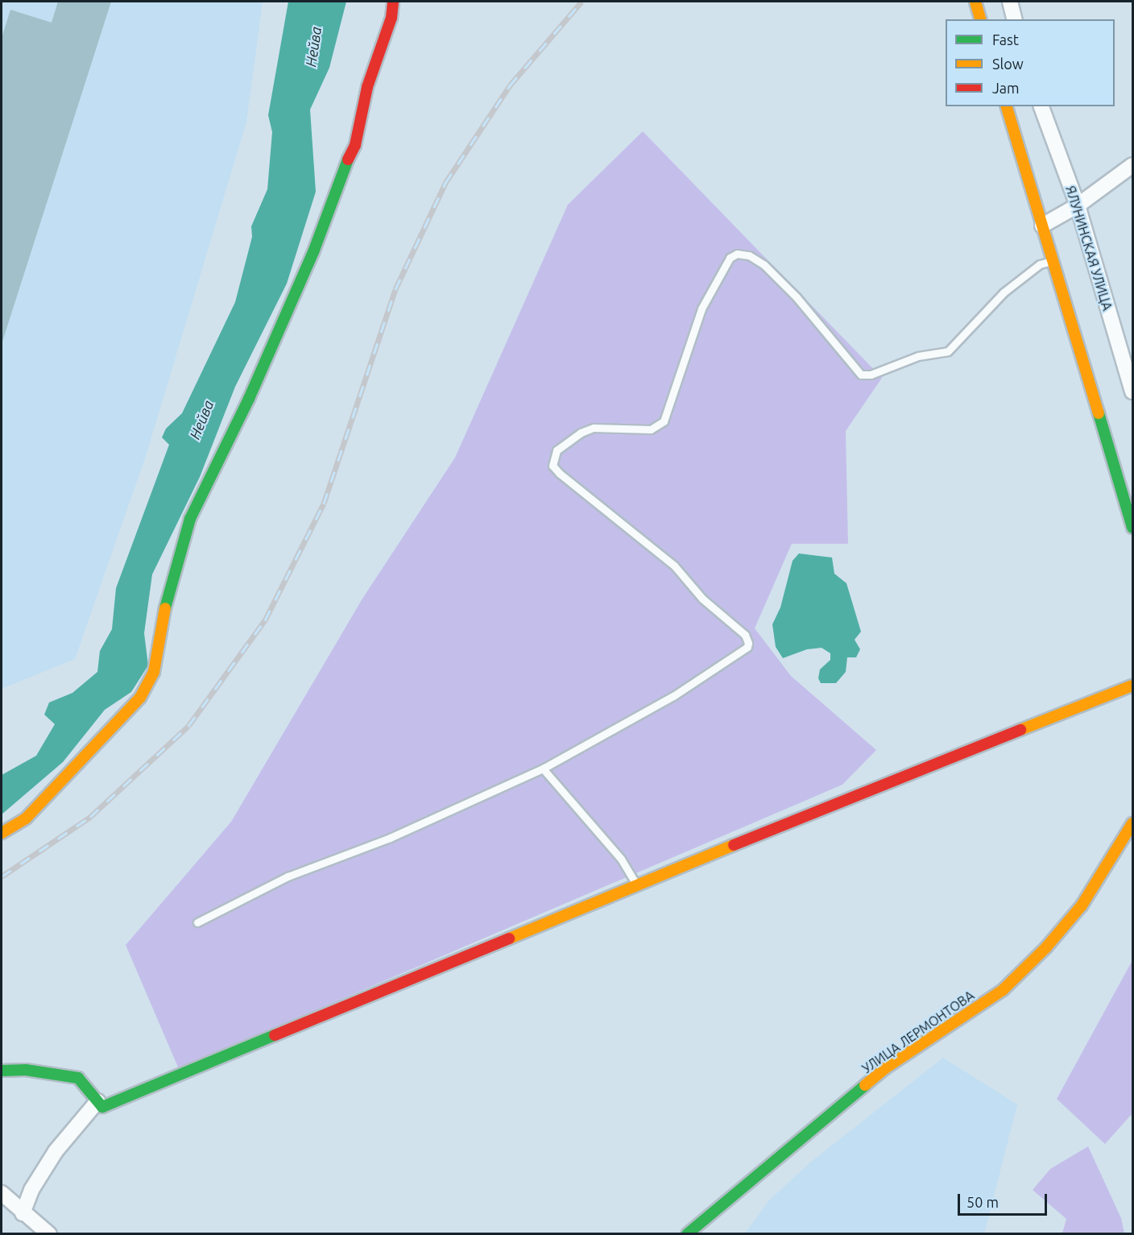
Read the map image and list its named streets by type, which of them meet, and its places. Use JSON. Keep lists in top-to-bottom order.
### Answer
{
  "streets": {
    "street": ["ЯЛУНИНСКАЯ УЛИЦА", "УЛИЦА ЛЕРМОНТОВА"]
  },
  "water": ["Нейва"],
  "legend": ["Fast", "Slow", "Jam"],
  "scale_bar": "50 m"
}
